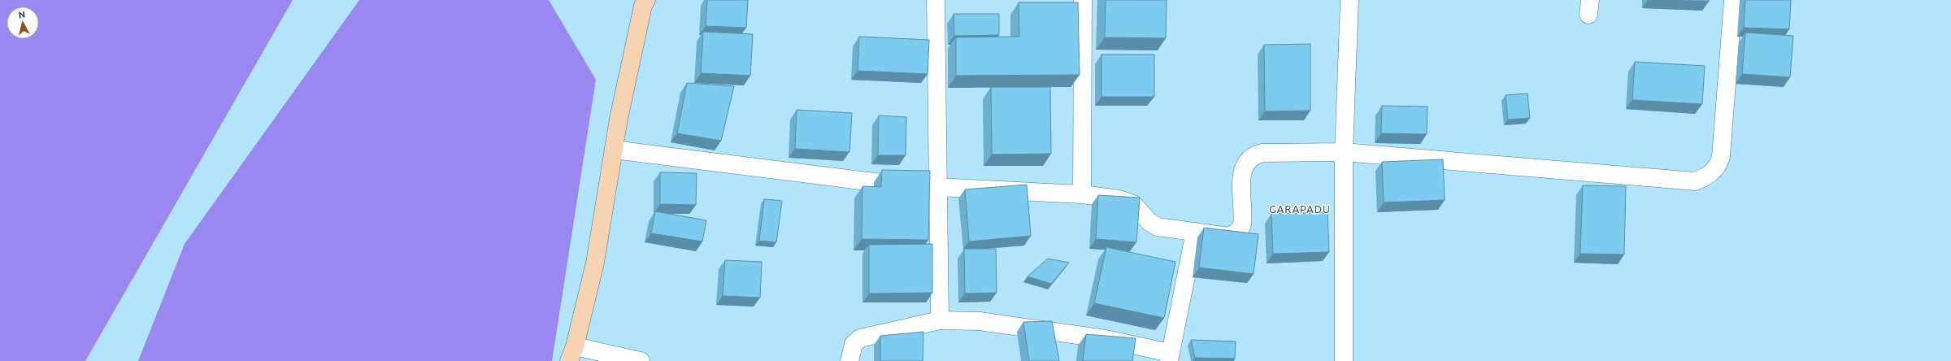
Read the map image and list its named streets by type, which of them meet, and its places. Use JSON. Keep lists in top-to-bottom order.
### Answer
{
  "districts": ["GARAPADU"],
  "north": "top"
}
